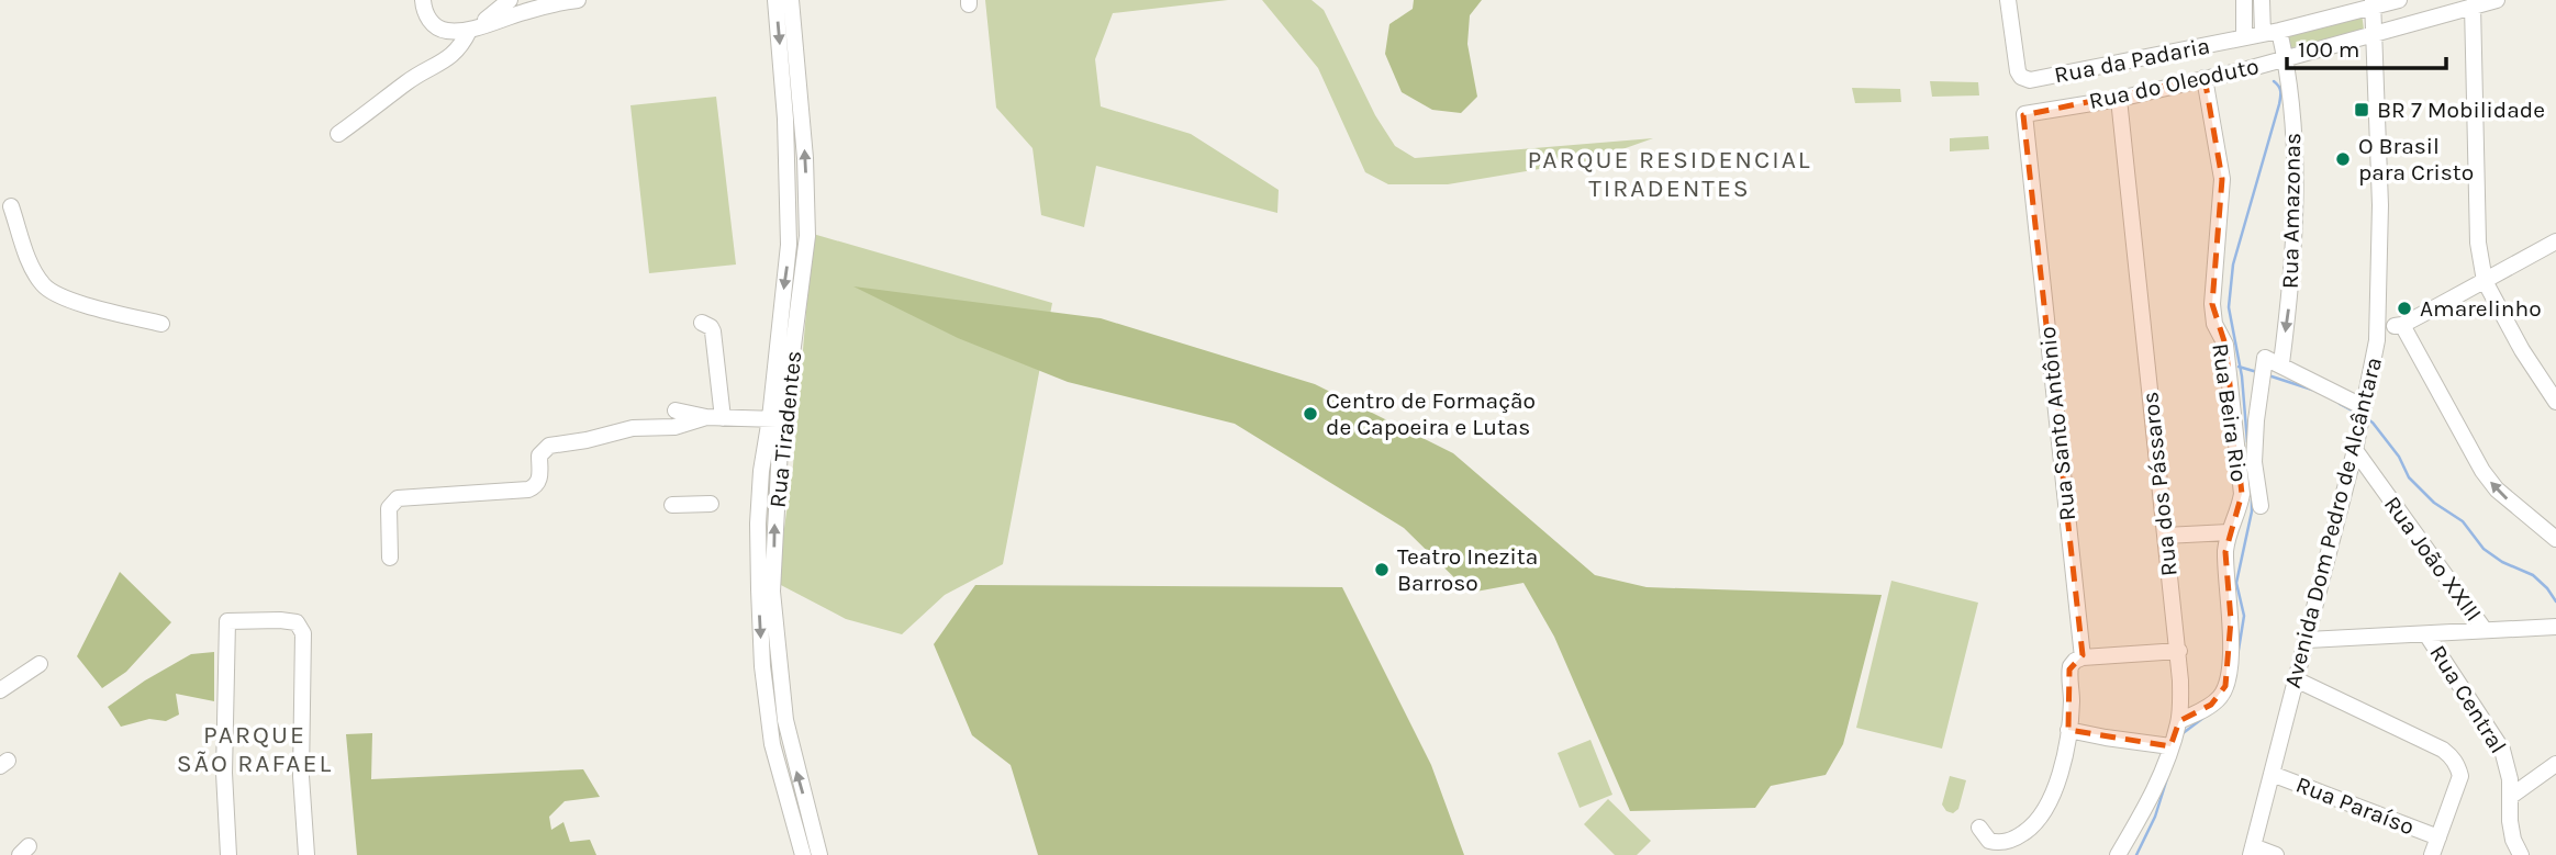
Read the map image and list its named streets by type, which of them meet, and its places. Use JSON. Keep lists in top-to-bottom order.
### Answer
{
  "streets": {
    "street": [
      "Rua da Padaria",
      "Rua do Oleoduto",
      "Rua Amazonas",
      "Rua Beira Rio",
      "Rua Santo Antônio",
      "Rua Tiradentes",
      "Rua dos Pássaros",
      "Avenida Dom Pedro de Alcântara",
      "Rua João XXIII",
      "Rua Central",
      "Rua Paraíso"
    ]
  },
  "crossings": [
    ["Rua da Padaria", "Rua do Oleoduto"],
    ["Rua do Oleoduto", "Rua Amazonas"],
    ["Rua do Oleoduto", "Rua Beira Rio"],
    ["Rua do Oleoduto", "Rua Santo Antônio"],
    ["Rua do Oleoduto", "Rua dos Pássaros"],
    ["Rua do Oleoduto", "Avenida Dom Pedro de Alcântara"],
    ["Rua Beira Rio", "Rua dos Pássaros"],
    ["Avenida Dom Pedro de Alcântara", "Rua João XXIII"],
    ["Avenida Dom Pedro de Alcântara", "Rua Paraíso"]
  ],
  "one_way": ["Rua Amazonas"],
  "districts": ["PARQUE RESIDENCIAL TIRADENTES", "PARQUE SÃO RAFAEL"],
  "places": {
    "transit": ["BR 7 Mobilidade"],
    "other": [
      "O Brasil para Cristo",
      "Amarelinho",
      "Centro de Formação de Capoeira e Lutas",
      "Teatro Inezita Barroso"
    ]
  },
  "scale_bar": "100 m"
}
